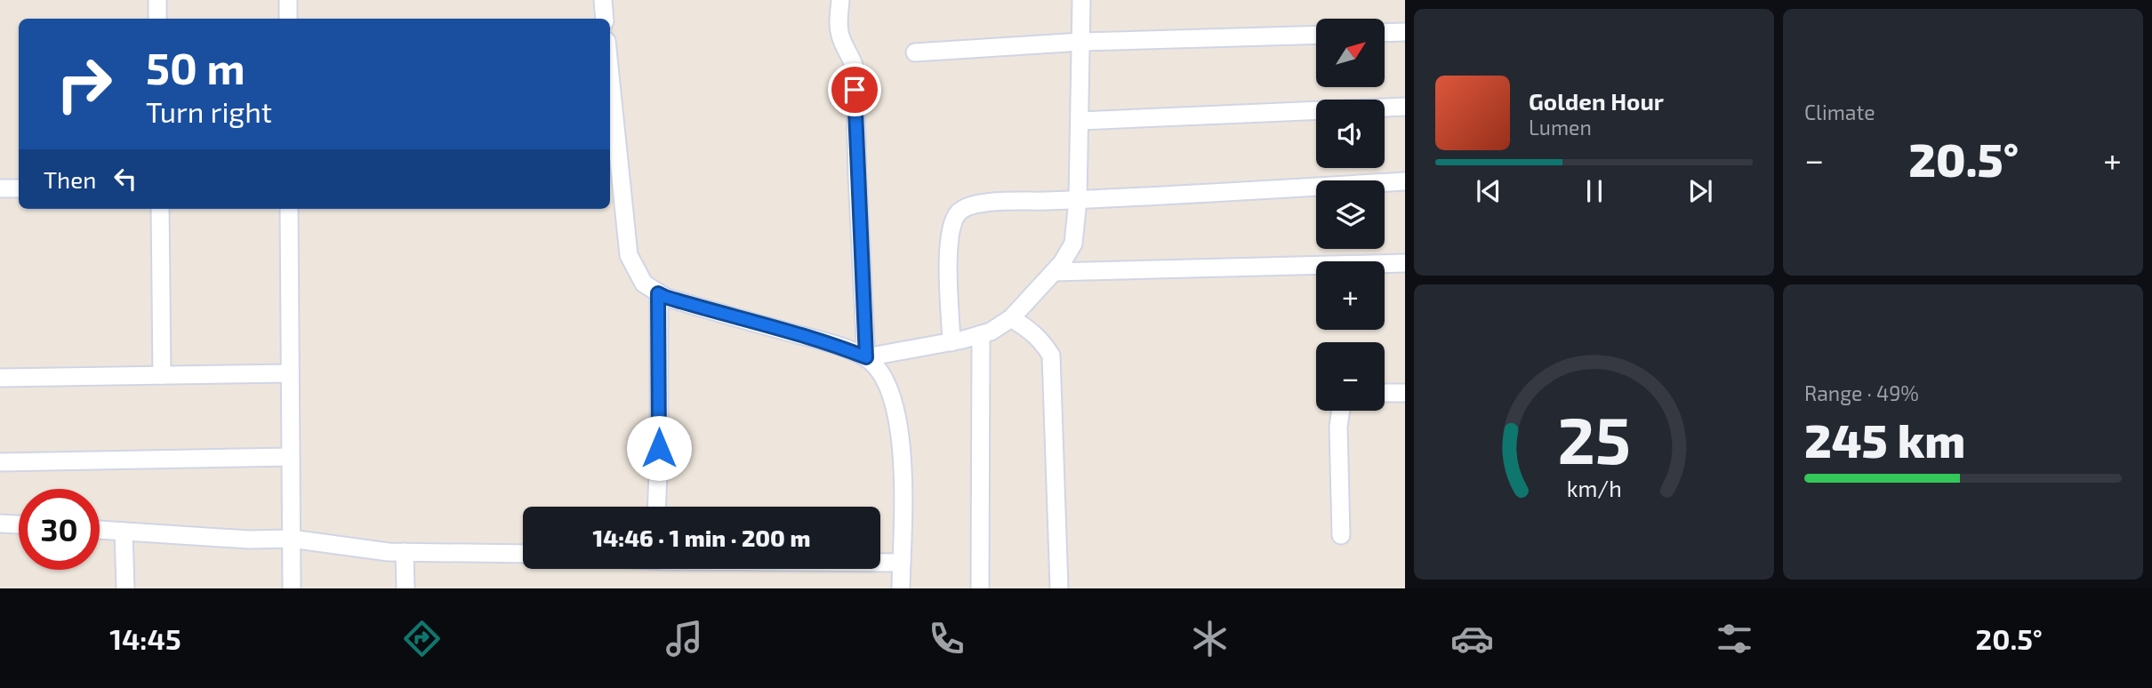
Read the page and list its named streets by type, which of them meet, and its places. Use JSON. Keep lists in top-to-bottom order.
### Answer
{
  "north": "top right",
  "page": {
    "tile": [
      "Climate",
      ["Range · 49%", "245 km"]
    ],
    "map_buttons": ["+", "−"],
    "turn": ["50 m", "Turn right"],
    "song": ["Golden Hour", "Lumen"],
    "heat": ["−", "20.5°", "+"],
    "then": "Then",
    "limit": "30",
    "trip": "14:46 · 1 min · 200 m",
    "tabs": ["14:45", "20.5°"],
    "gauge": ["25", "km/h"]
  }
}
